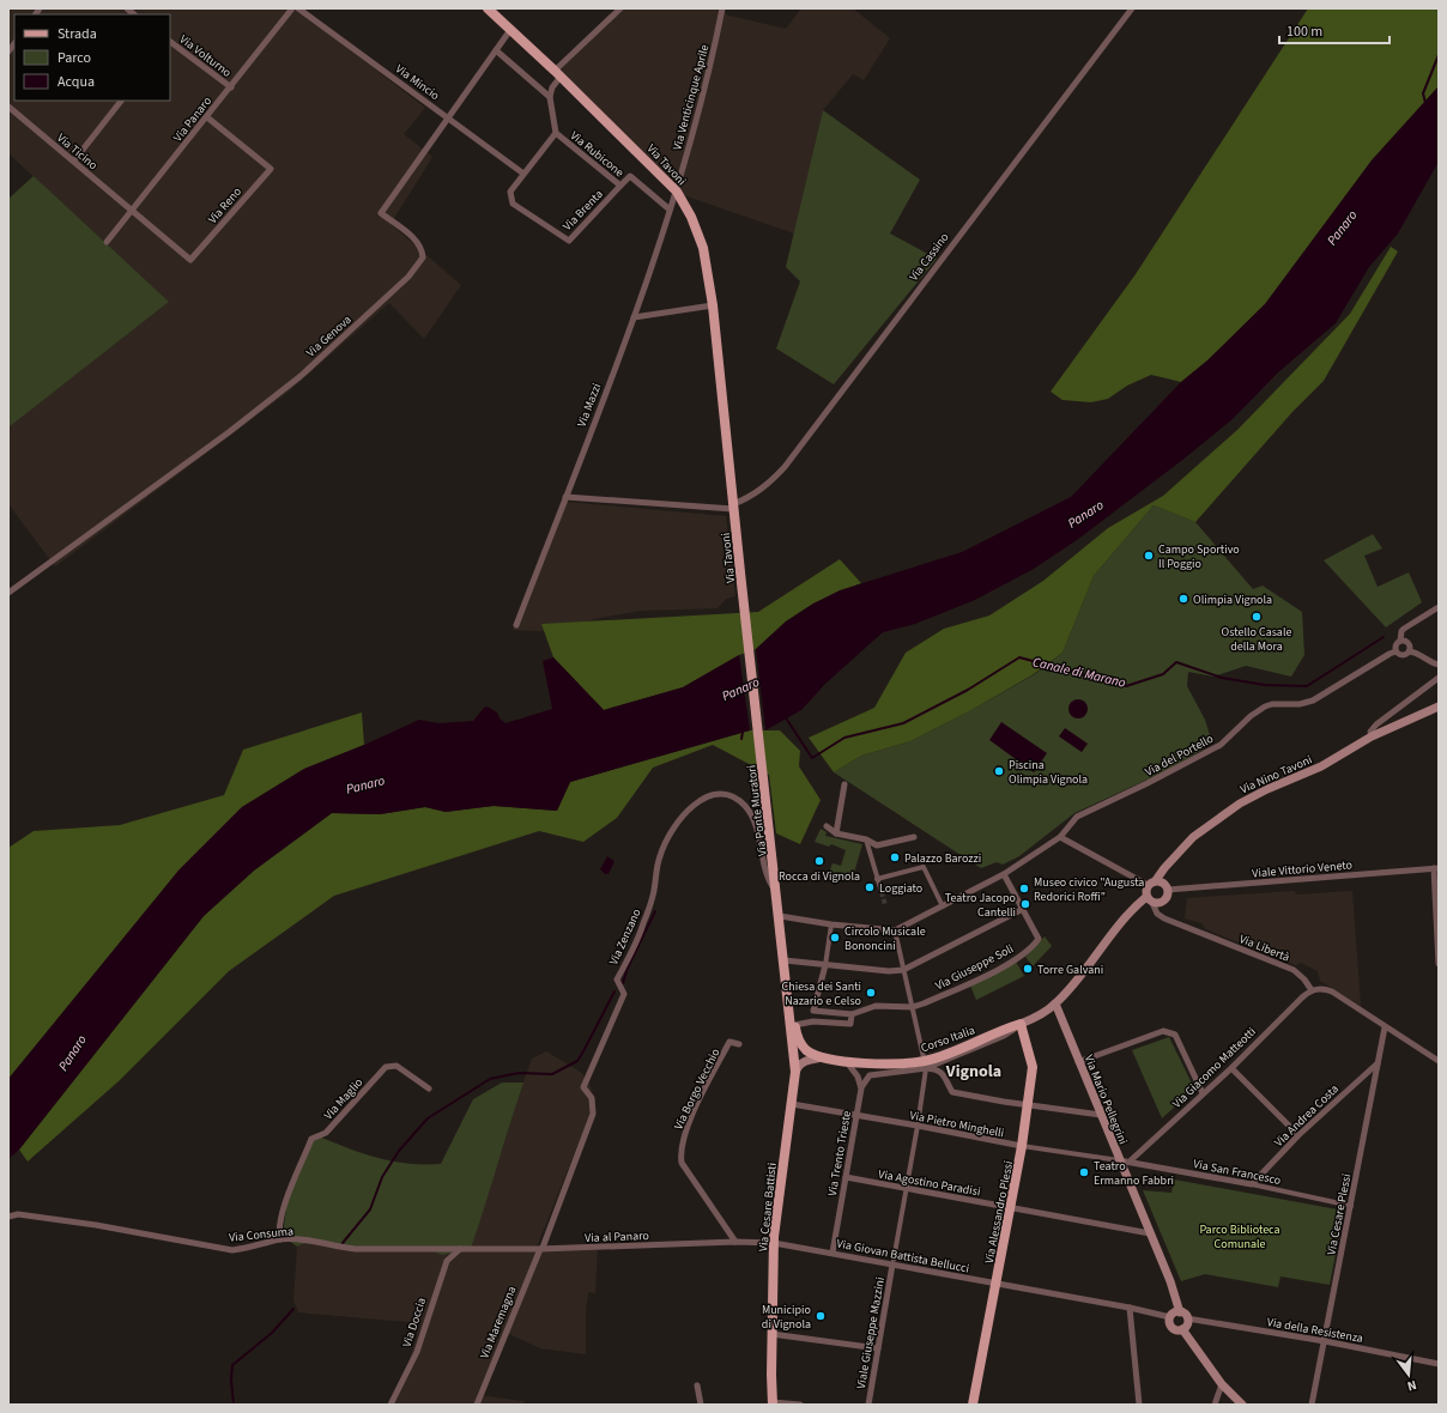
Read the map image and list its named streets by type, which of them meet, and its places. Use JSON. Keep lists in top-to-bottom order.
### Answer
{
  "streets": {
    "main road": [
      "Via Tavoni",
      "Via Nino Tavoni",
      "Via Ponte Muratori",
      "Corso Italia",
      "Via Mario Pellegrini",
      "Via Cesare Battisti",
      "Via Alessandro Plessi"
    ],
    "street": [
      "Via Volturno",
      "Via Mincio",
      "Via Venticinque Aprile",
      "Via Panaro",
      "Via Ticino",
      "Via Rubicone",
      "Via Reno",
      "Via Brenta",
      "Via Cassino",
      "Via Genova",
      "Via Mazzi",
      "Via del Portello",
      "Viale Vittorio Veneto",
      "Via Zenzano",
      "Via Libertà",
      "Via Giuseppe Soli",
      "Via Giacomo Matteotti",
      "Via Borgo Vecchio",
      "Via Maglio",
      "Via Andrea Costa",
      "Via Pietro Minghelli",
      "Via Trento Trieste",
      "Via San Francesco",
      "Via Agostino Paradisi",
      "Via Cesare Plessi",
      "Via Consuma",
      "Via al Panaro",
      "Via Giovan Battista Bellucci",
      "Via Doccia",
      "Via Maremagna",
      "Via della Resistenza",
      "Viale Giuseppe Mazzini"
    ]
  },
  "crossings": [
    ["Via Volturno", "Via Panaro"],
    ["Via Mincio", "Via Rubicone"],
    ["Via Mincio", "Via Brenta"],
    ["Via Mincio", "Via Genova"],
    ["Via Venticinque Aprile", "Via Tavoni"],
    ["Via Venticinque Aprile", "Via Mazzi"],
    ["Via Panaro", "Via Ticino"],
    ["Via Panaro", "Via Reno"],
    ["Via Ticino", "Via Reno"],
    ["Via Rubicone", "Via Brenta"],
    ["Via Rubicone", "Via Mazzi"],
    ["Via Tavoni", "Via Cassino"],
    ["Via Tavoni", "Via Genova"],
    ["Via Tavoni", "Via Mazzi"],
    ["Via Tavoni", "Via Ponte Muratori"],
    ["Via Nino Tavoni", "Viale Vittorio Veneto"],
    ["Via Nino Tavoni", "Via Libertà"],
    ["Via Ponte Muratori", "Via Zenzano"],
    ["Via Ponte Muratori", "Corso Italia"],
    ["Via Ponte Muratori", "Via Cesare Battisti"],
    ["Viale Vittorio Veneto", "Via Libertà"],
    ["Via Zenzano", "Via al Panaro"],
    ["Via Zenzano", "Via Maremagna"],
    ["Via Libertà", "Via Giacomo Matteotti"],
    ["Corso Italia", "Via Mario Pellegrini"],
    ["Corso Italia", "Via Trento Trieste"],
    ["Corso Italia", "Via Cesare Battisti"],
    ["Corso Italia", "Via Alessandro Plessi"],
    ["Corso Italia", "Viale Giuseppe Mazzini"],
    ["Via Giacomo Matteotti", "Via Mario Pellegrini"],
    ["Via Giacomo Matteotti", "Via San Francesco"],
    ["Via Borgo Vecchio", "Via al Panaro"],
    ["Via Maglio", "Via Consuma"],
    ["Via Mario Pellegrini", "Via Pietro Minghelli"],
    ["Via Mario Pellegrini", "Via San Francesco"],
    ["Via Mario Pellegrini", "Via Agostino Paradisi"],
    ["Via Mario Pellegrini", "Via Giovan Battista Bellucci"],
    ["Via Mario Pellegrini", "Via della Resistenza"],
    ["Via Andrea Costa", "Via San Francesco"],
    ["Via Andrea Costa", "Via Cesare Plessi"],
    ["Via Pietro Minghelli", "Via Trento Trieste"],
    ["Via Pietro Minghelli", "Via San Francesco"],
    ["Via Pietro Minghelli", "Via Cesare Battisti"],
    ["Via Pietro Minghelli", "Via Alessandro Plessi"],
    ["Via Pietro Minghelli", "Viale Giuseppe Mazzini"],
    ["Via Trento Trieste", "Via Agostino Paradisi"],
    ["Via Trento Trieste", "Via Giovan Battista Bellucci"],
    ["Via San Francesco", "Via Cesare Plessi"],
    ["Via Agostino Paradisi", "Via Alessandro Plessi"],
    ["Via Agostino Paradisi", "Viale Giuseppe Mazzini"],
    ["Via Cesare Battisti", "Via al Panaro"],
    ["Via Cesare Battisti", "Via Giovan Battista Bellucci"],
    ["Via Alessandro Plessi", "Via Giovan Battista Bellucci"],
    ["Via Cesare Plessi", "Via della Resistenza"],
    ["Via Consuma", "Via al Panaro"],
    ["Via Consuma", "Via Doccia"],
    ["Via al Panaro", "Via Giovan Battista Bellucci"],
    ["Via al Panaro", "Via Doccia"],
    ["Via al Panaro", "Via Maremagna"],
    ["Via Giovan Battista Bellucci", "Via della Resistenza"],
    ["Via Giovan Battista Bellucci", "Viale Giuseppe Mazzini"]
  ],
  "districts": ["Vignola"],
  "water": ["Panaro", "Canale di Marano"],
  "parks": ["Parco Biblioteca Comunale"],
  "places": [
    "Campo Sportivo Il Poggio",
    "Olimpia Vignola",
    "Ostello Casale della Mora",
    "Piscina Olimpia Vignola",
    "Palazzo Barozzi",
    "Rocca di Vignola",
    "Loggiato",
    "Museo civico \"Augusta Redorici Roffi\"",
    "Teatro Jacopo Cantelli",
    "Circolo Musicale Bononcini",
    "Torre Galvani",
    "Chiesa dei Santi Nazario e Celso",
    "Teatro Ermanno Fabbri",
    "Municipio di Vignola"
  ],
  "legend": ["Strada", "Parco", "Acqua"],
  "scale_bar": "100 m",
  "north": "bottom"
}
